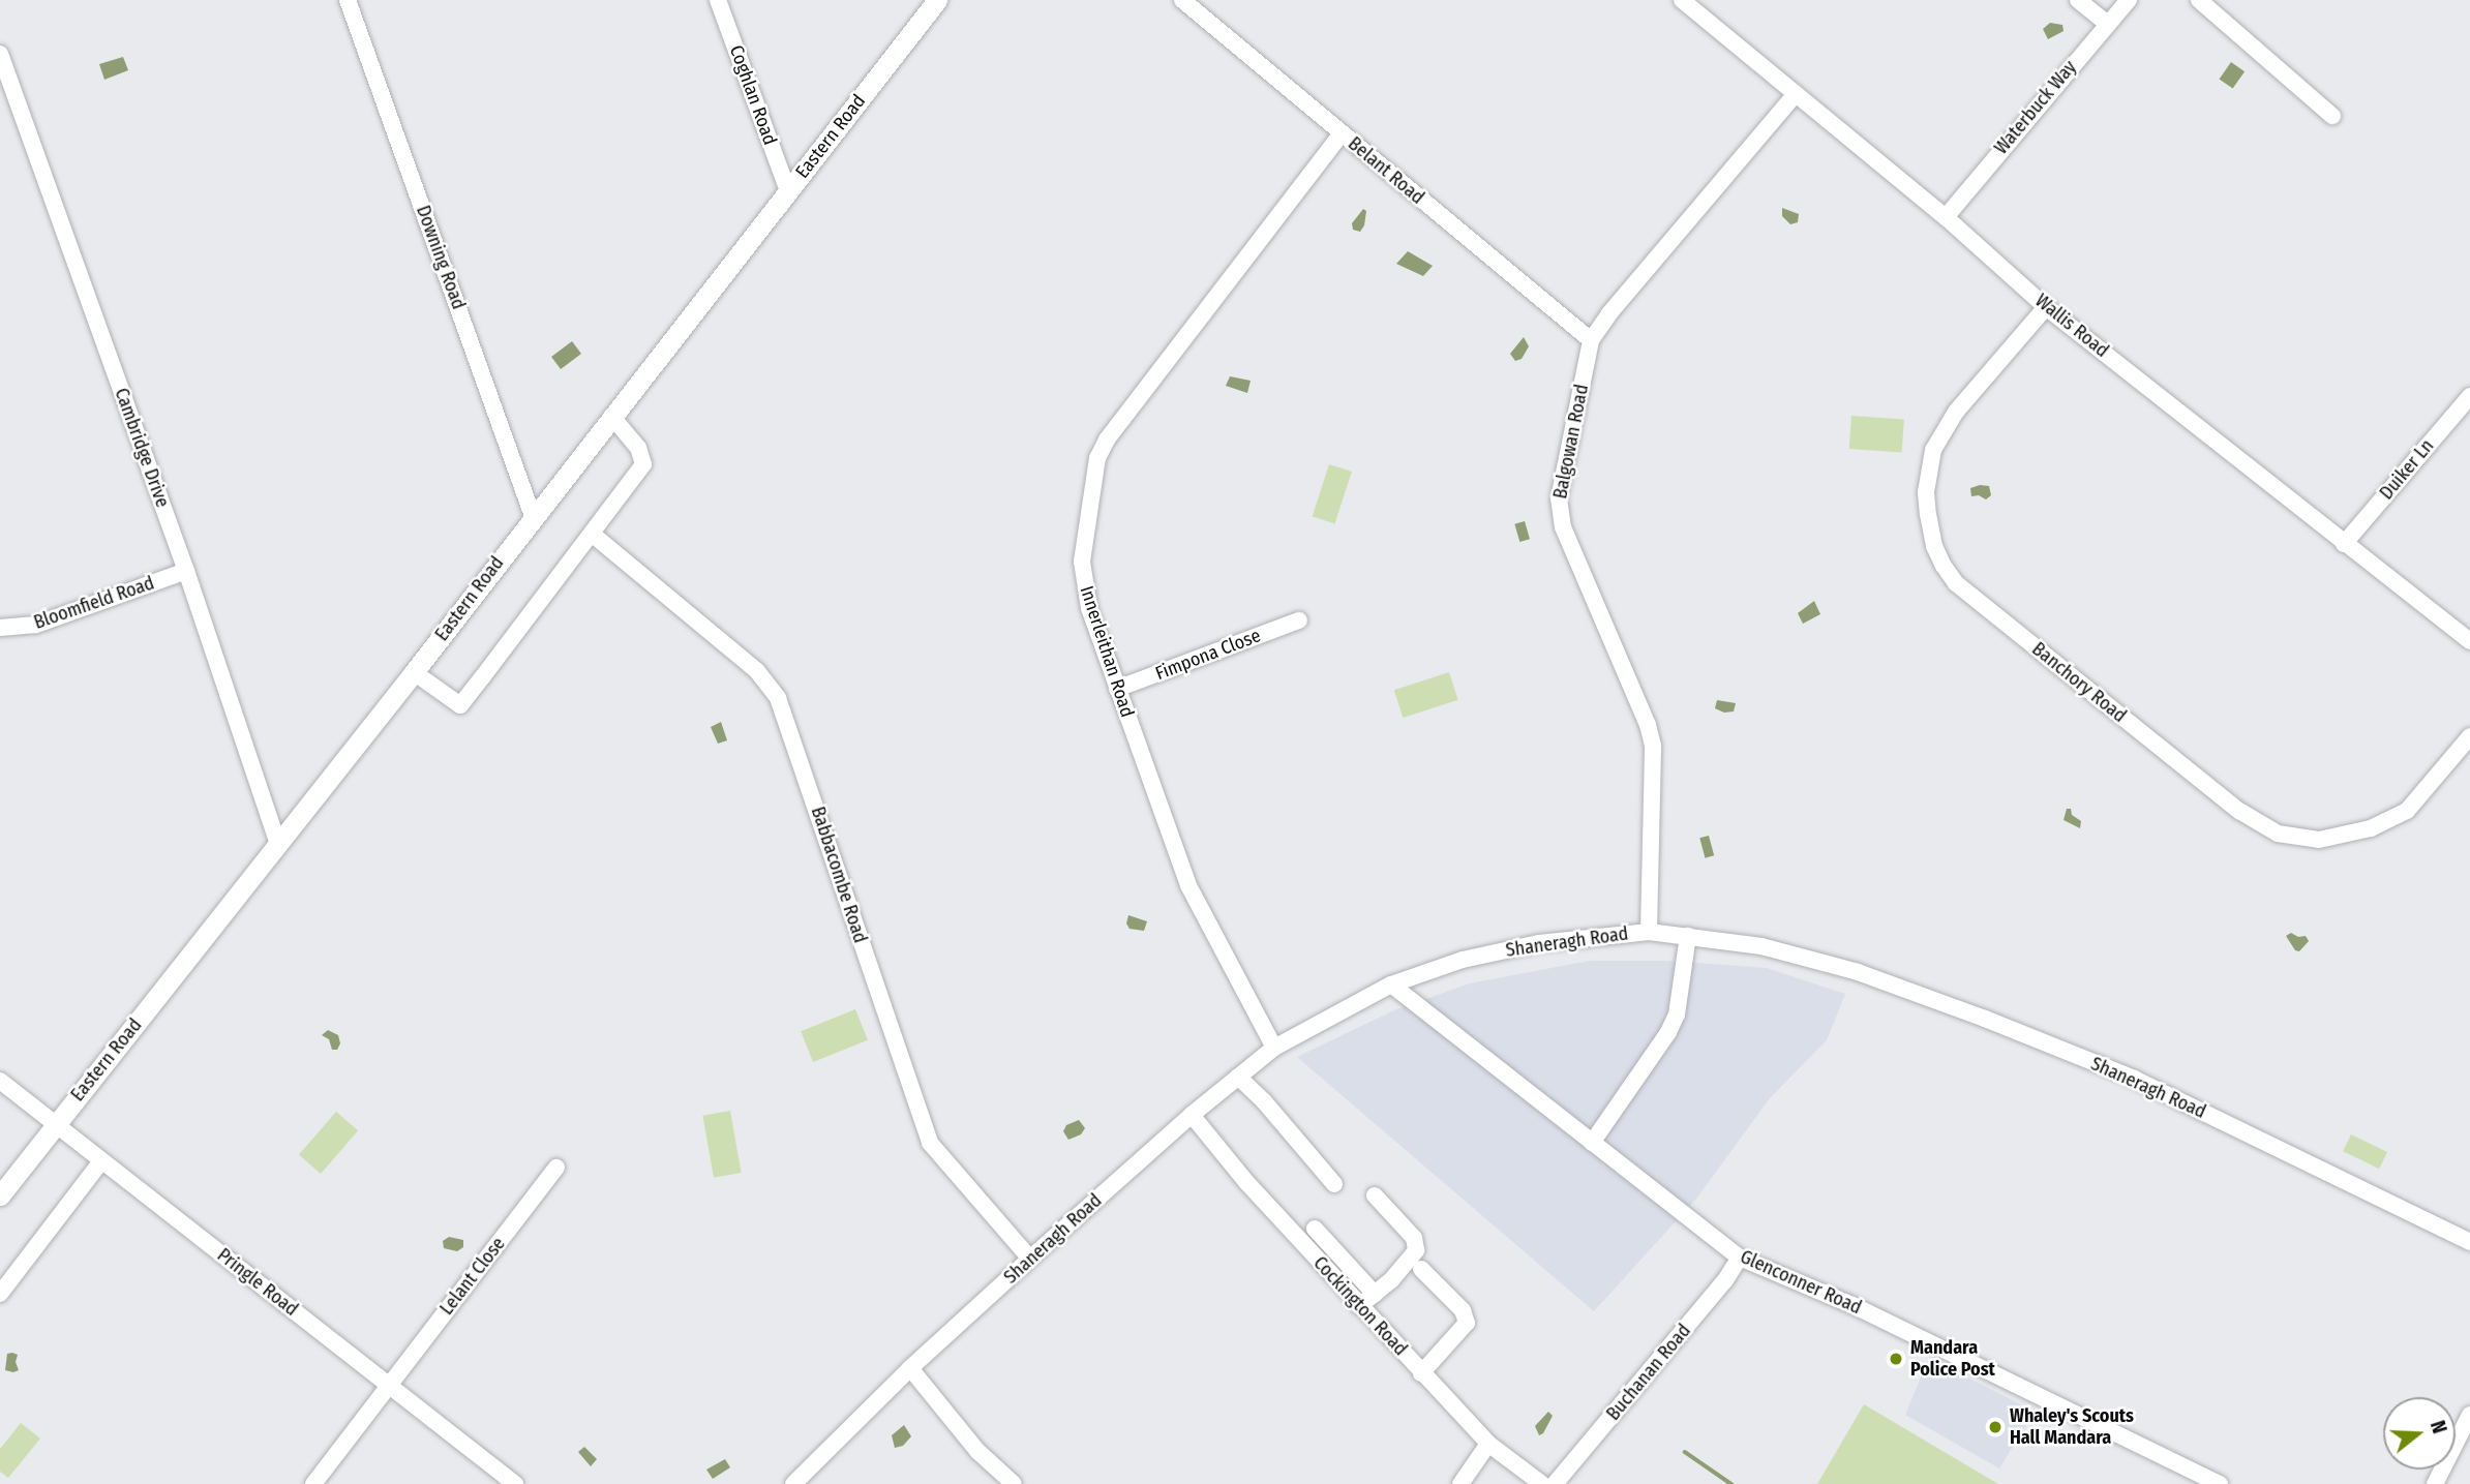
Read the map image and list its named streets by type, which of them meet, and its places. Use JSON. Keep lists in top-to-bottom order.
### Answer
{
  "streets": {
    "main road": ["Eastern Road"],
    "street": [
      "Coghlan Road",
      "Waterbuck Way",
      "Belant Road",
      "Downing Road",
      "Wallis Road",
      "Balgowan Road",
      "Cambridge Drive",
      "Duiker Ln",
      "Bloomfield Road",
      "Innerleithan Road",
      "Fimpona Close",
      "Banchory Road",
      "Babbacombe Road",
      "Shaneragh Road",
      "Lelant Close",
      "Pringle Road",
      "Glenconner Road",
      "Cockington Road",
      "Buchanan Road"
    ]
  },
  "crossings": [
    ["Coghlan Road", "Eastern Road"],
    ["Waterbuck Way", "Wallis Road"],
    ["Eastern Road", "Downing Road"],
    ["Eastern Road", "Cambridge Drive"],
    ["Eastern Road", "Pringle Road"],
    ["Belant Road", "Balgowan Road"],
    ["Belant Road", "Innerleithan Road"],
    ["Wallis Road", "Balgowan Road"],
    ["Wallis Road", "Duiker Ln"],
    ["Wallis Road", "Banchory Road"],
    ["Balgowan Road", "Shaneragh Road"],
    ["Cambridge Drive", "Bloomfield Road"],
    ["Innerleithan Road", "Fimpona Close"],
    ["Innerleithan Road", "Shaneragh Road"],
    ["Babbacombe Road", "Shaneragh Road"],
    ["Shaneragh Road", "Glenconner Road"],
    ["Shaneragh Road", "Cockington Road"],
    ["Lelant Close", "Pringle Road"],
    ["Glenconner Road", "Buchanan Road"]
  ],
  "places": ["Mandara Police Post", "Whaley's Scouts Hall Mandara"],
  "north": "right"
}
